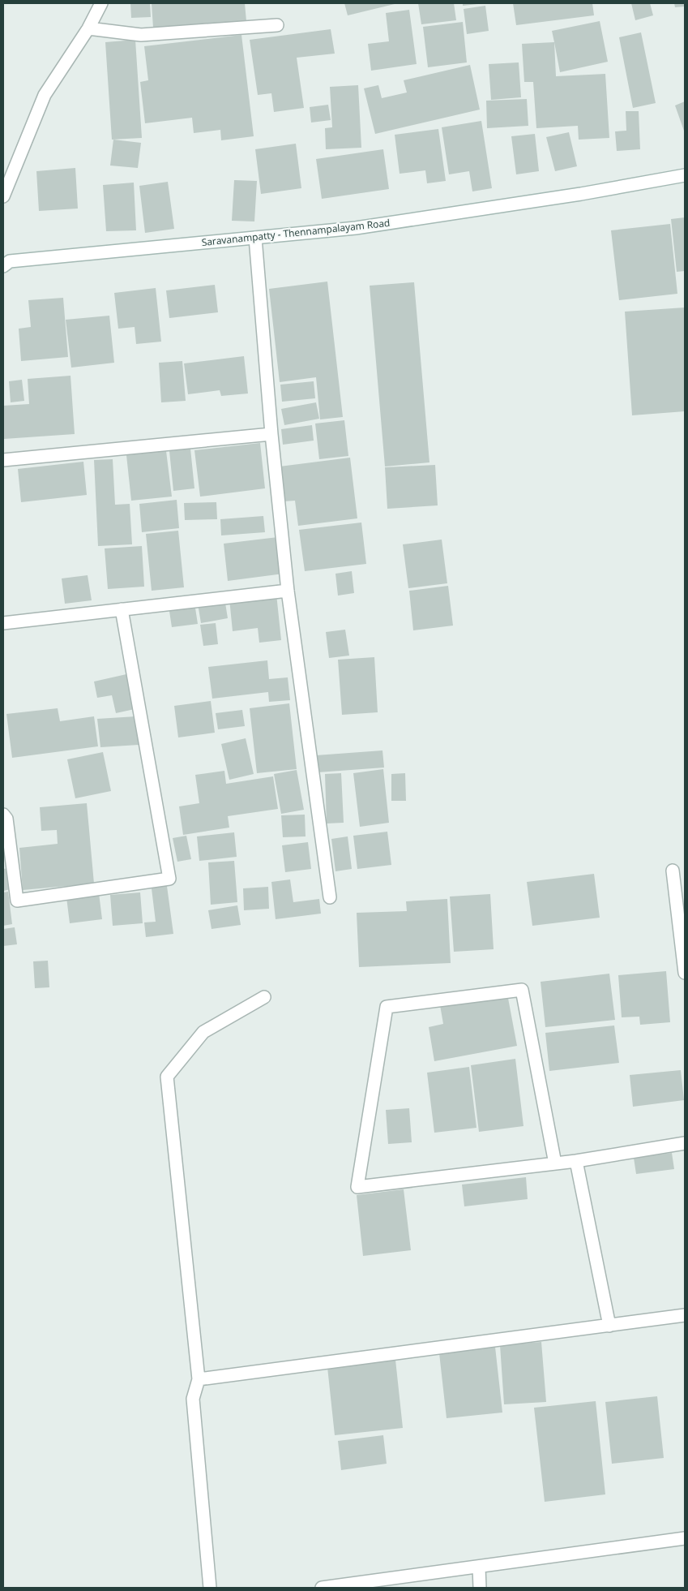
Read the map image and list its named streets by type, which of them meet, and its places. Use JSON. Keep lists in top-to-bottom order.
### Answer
{
  "streets": {
    "street": ["Saravanampatty - Thennampalayam Road"]
  }
}
